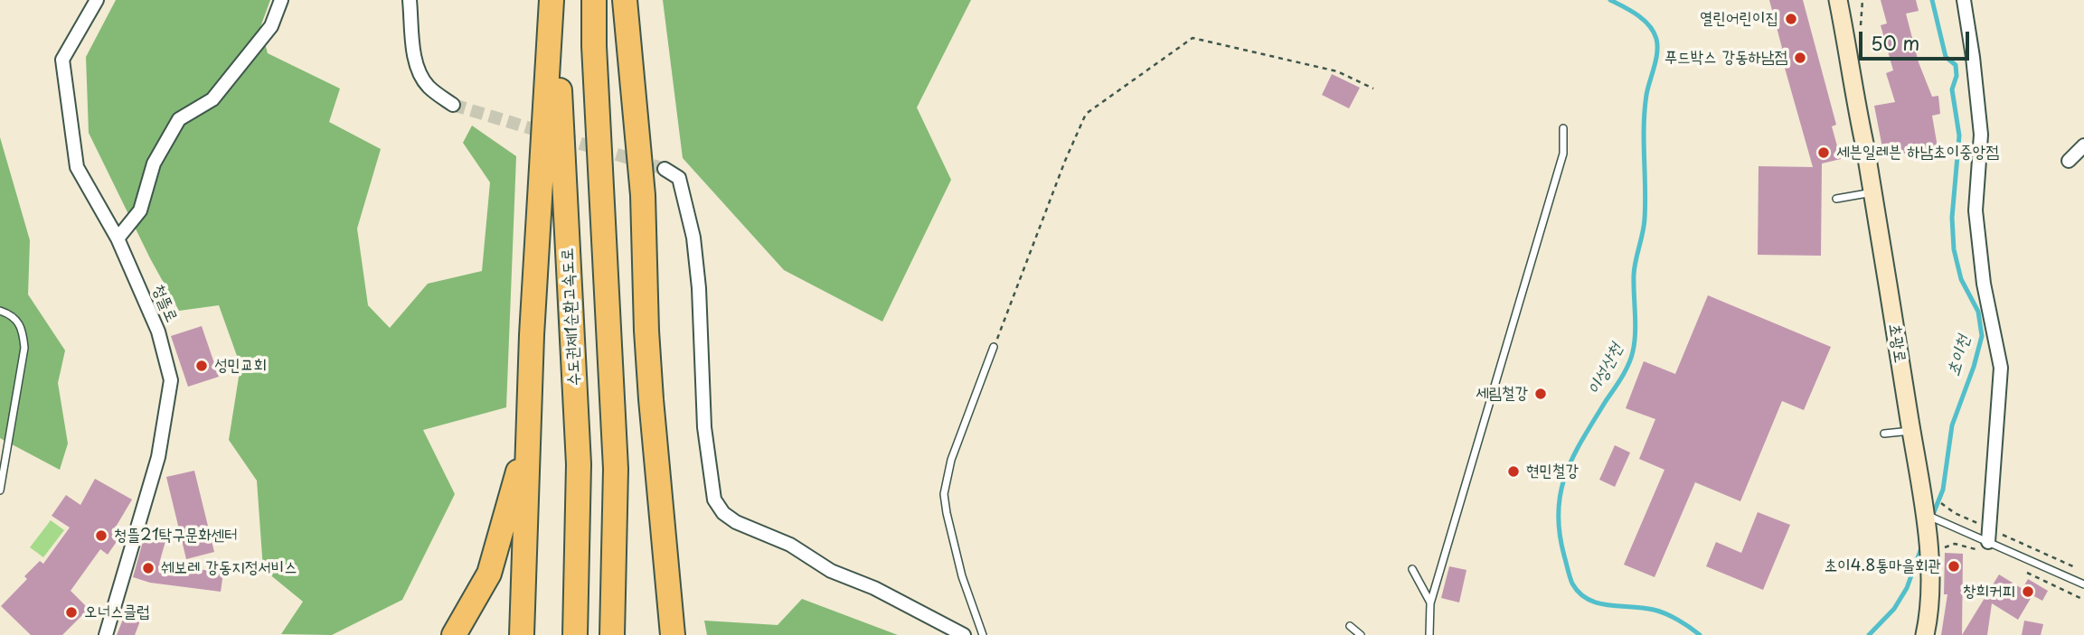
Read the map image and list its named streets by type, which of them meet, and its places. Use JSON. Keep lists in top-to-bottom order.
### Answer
{
  "streets": {
    "highway": ["수도권제1순환고속도로"],
    "street": ["청뜰로", "초광로"]
  },
  "water": ["초이천", "이성산천"],
  "places": [
    "열린어린이집",
    "푸드박스 강동하남점",
    "세븐일레븐 하남초이중앙점",
    "성민교회",
    "세림철강",
    "현민철강",
    "청뜰21탁구문화센터",
    "초이4.8통마을회관",
    "쉐보레 강동지정서비스",
    "창희커피",
    "오너스클럽"
  ],
  "scale_bar": "50 m"
}
